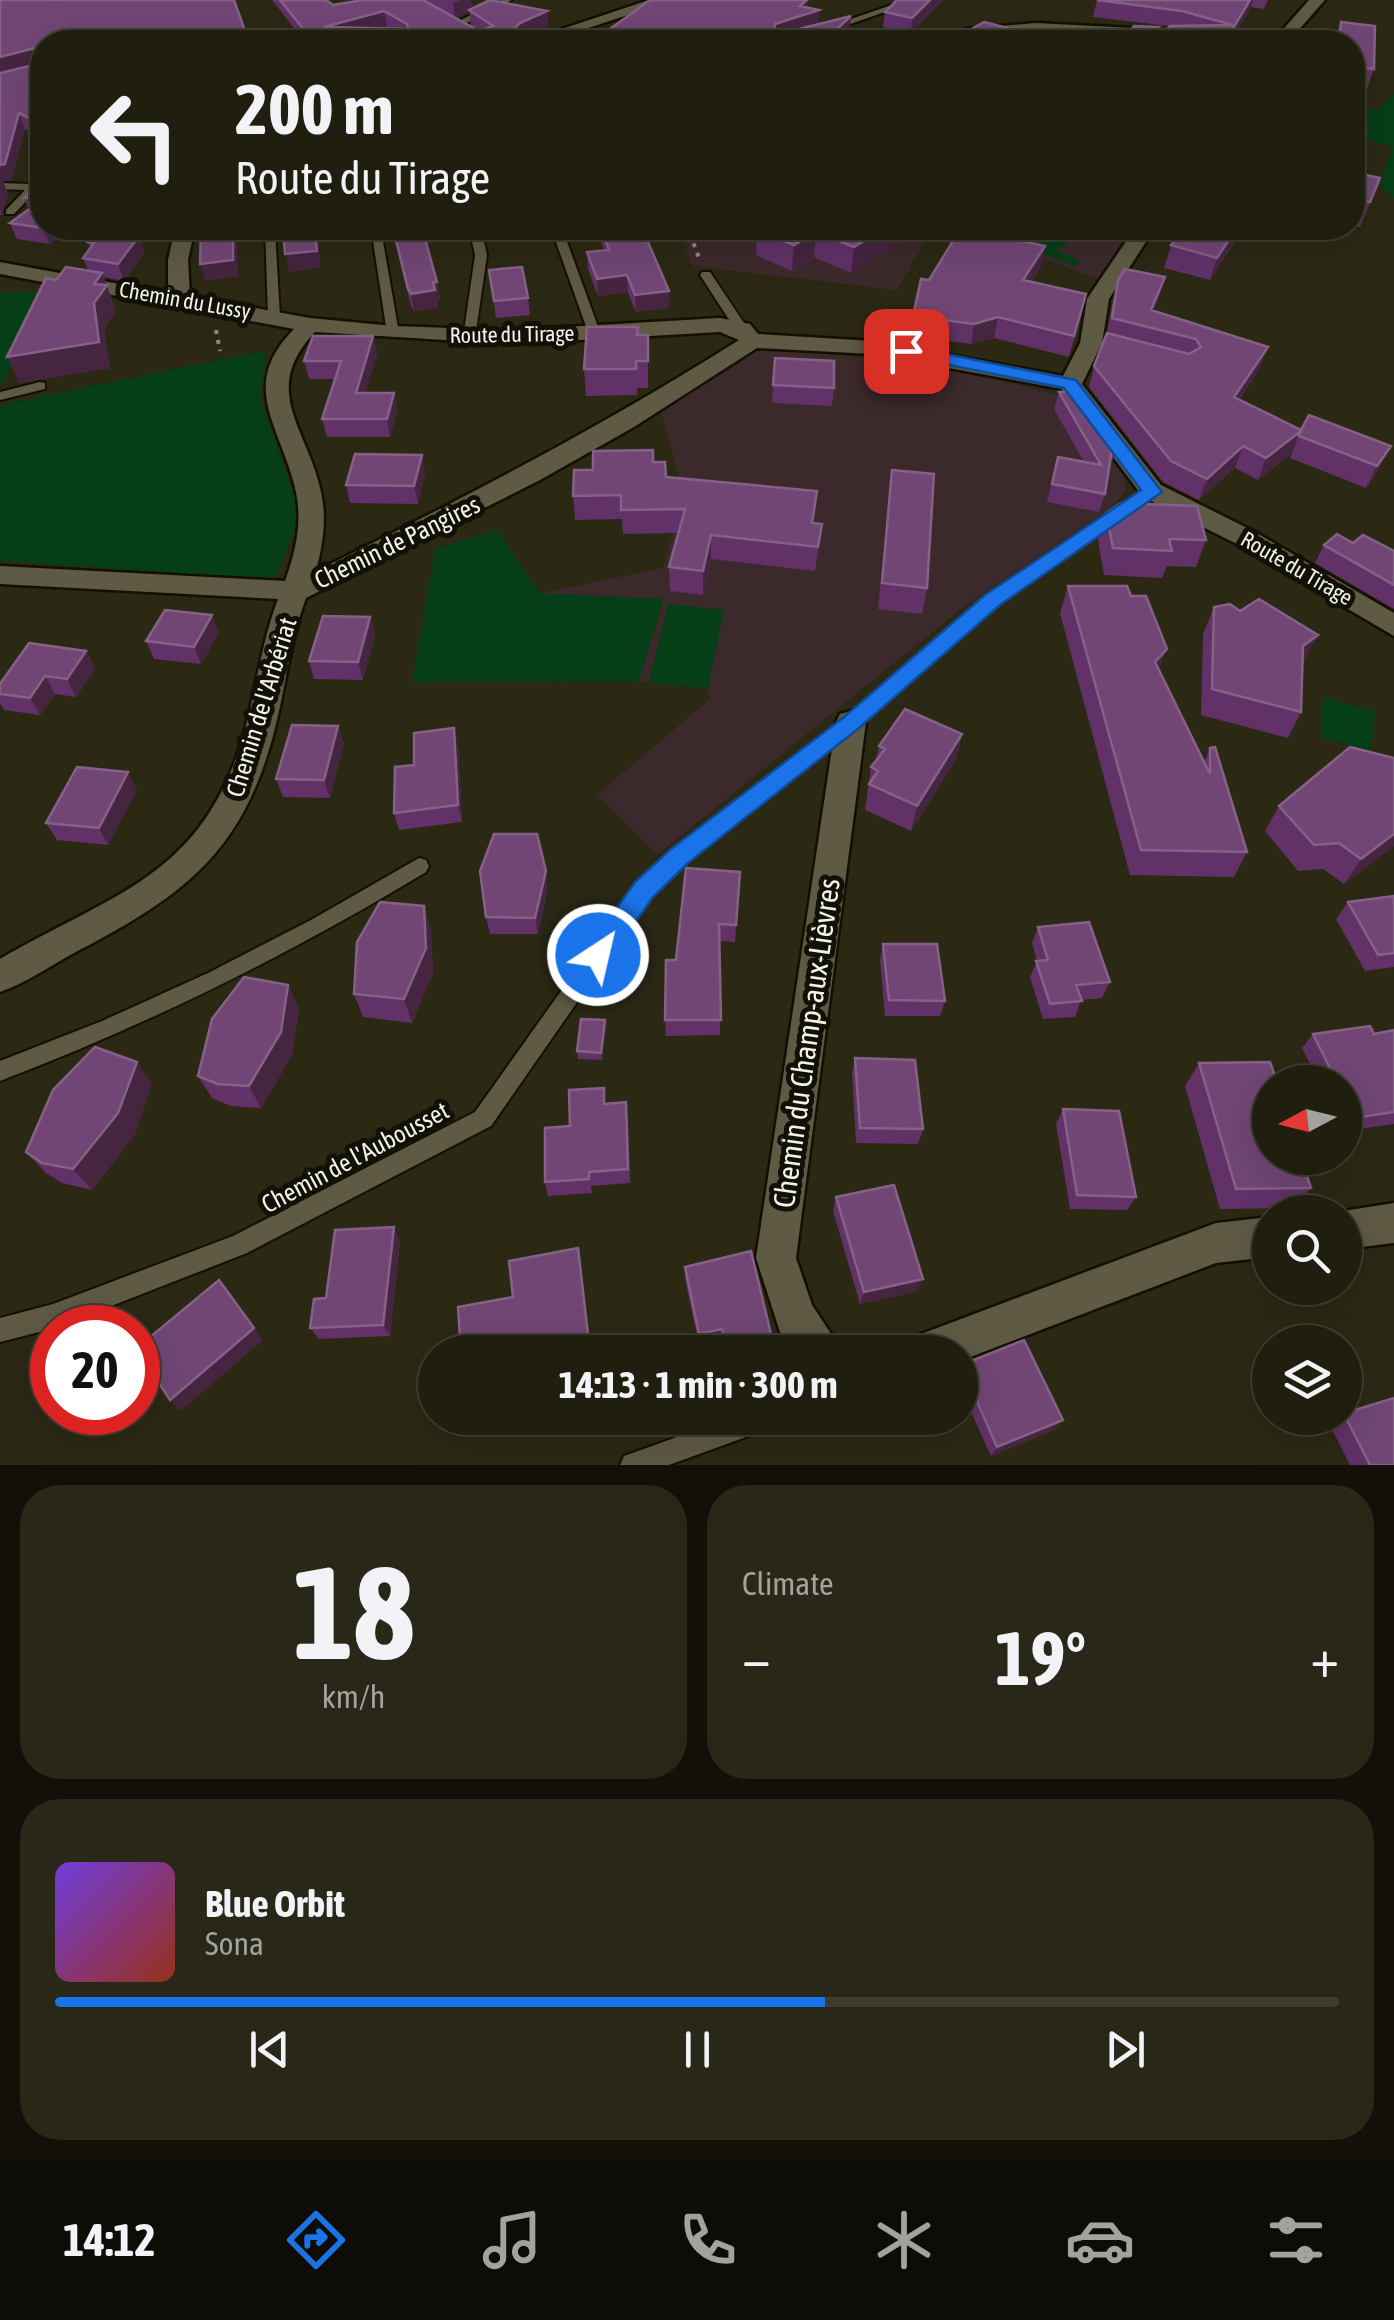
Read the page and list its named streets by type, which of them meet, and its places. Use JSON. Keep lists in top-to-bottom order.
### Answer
{
  "streets": {
    "street": [
      "Chemin du Lussy",
      "Route du Tirage",
      "Chemin de Pangires",
      "Chemin de l'Arbériat",
      "Chemin du Champ-aux-Lièvres"
    ],
    "lane": ["Chemin de l'Aubousset"]
  },
  "crossings": [
    ["Chemin du Lussy", "Route du Tirage"],
    ["Chemin du Lussy", "Chemin de l'Arbériat"],
    ["Route du Tirage", "Chemin de Pangires"],
    ["Route du Tirage", "Chemin de l'Arbériat"],
    ["Route du Tirage", "Chemin de l'Aubousset"],
    ["Chemin de Pangires", "Chemin de l'Arbériat"],
    ["Chemin du Champ-aux-Lièvres", "Chemin de l'Aubousset"]
  ],
  "north": "left",
  "page": {
    "turn": ["200 m", "Route du Tirage"],
    "limit": "20",
    "trip": "14:13 · 1 min · 300 m",
    "tile": [
      ["18", "km/h"],
      "Climate"
    ],
    "heat": ["−", "19°", "+"],
    "song": ["Blue Orbit", "Sona"],
    "tabs": "14:12"
  }
}
